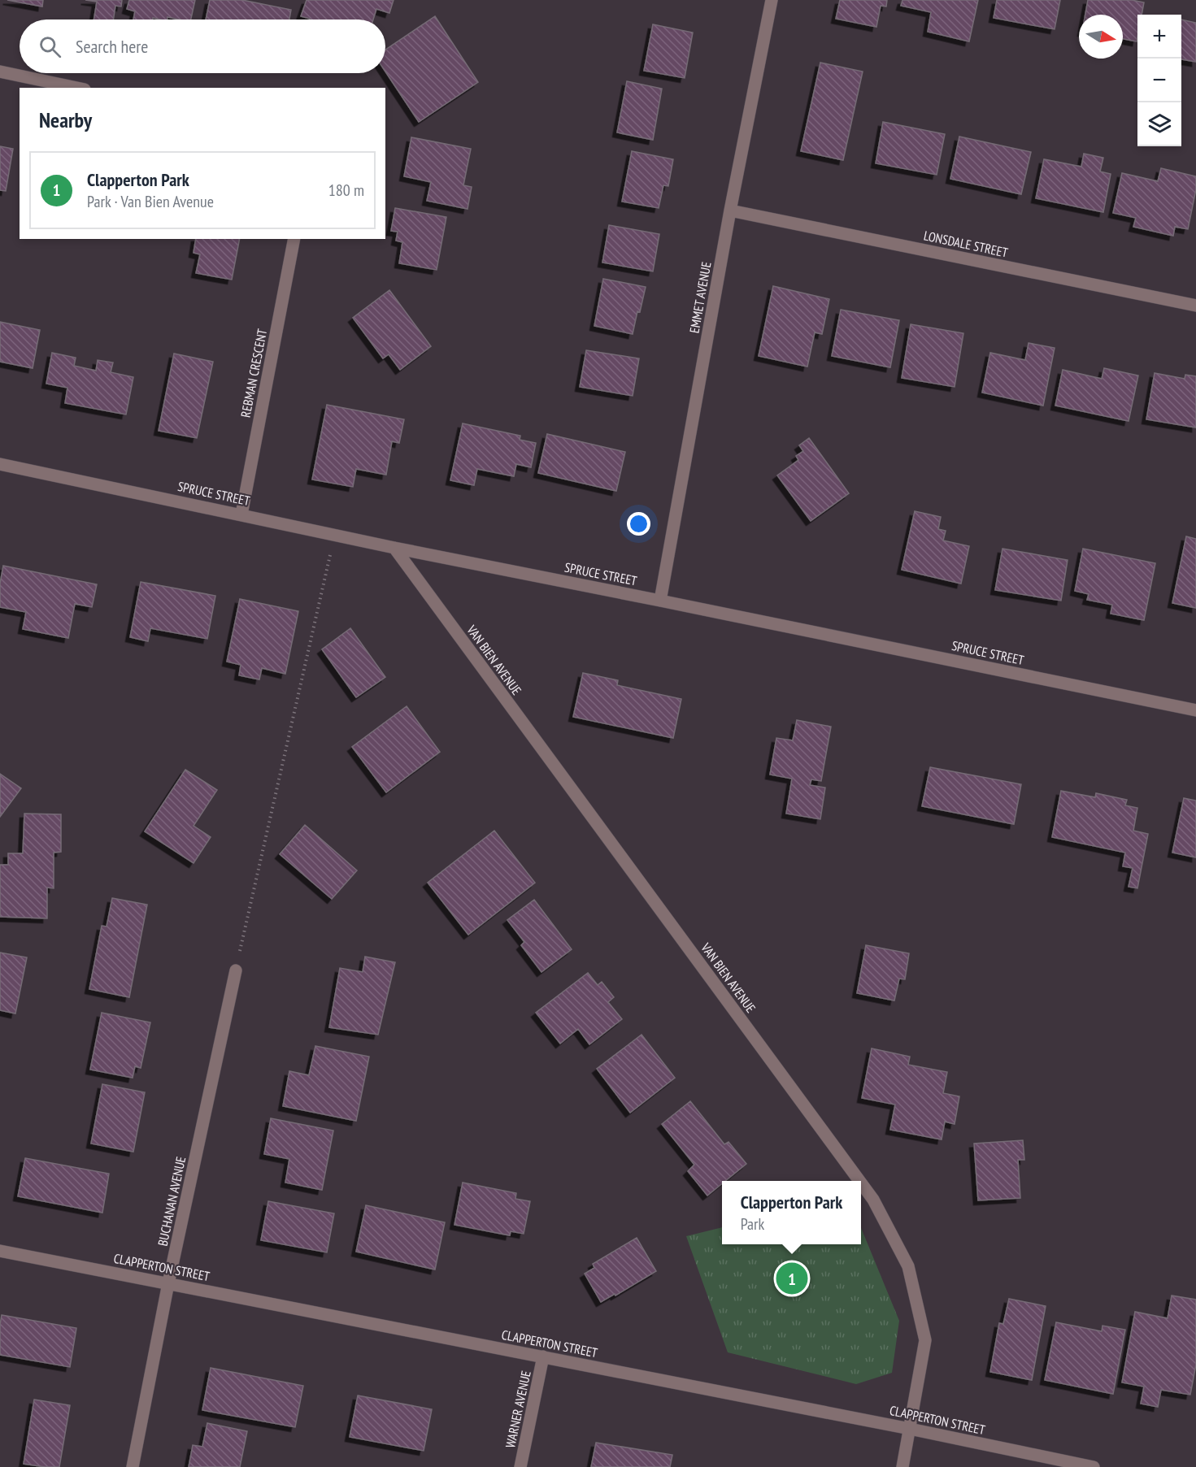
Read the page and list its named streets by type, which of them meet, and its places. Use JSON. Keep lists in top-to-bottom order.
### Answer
{
  "streets": {
    "street": [
      "LONSDALE STREET",
      "EMMET AVENUE",
      "REBMAN CRESCENT",
      "SPRUCE STREET",
      "VAN BIEN AVENUE",
      "BUCHANAN AVENUE",
      "CLAPPERTON STREET",
      "WARNER AVENUE"
    ]
  },
  "crossings": [
    ["LONSDALE STREET", "EMMET AVENUE"],
    ["EMMET AVENUE", "SPRUCE STREET"],
    ["REBMAN CRESCENT", "SPRUCE STREET"],
    ["SPRUCE STREET", "VAN BIEN AVENUE"],
    ["VAN BIEN AVENUE", "CLAPPERTON STREET"],
    ["BUCHANAN AVENUE", "CLAPPERTON STREET"],
    ["CLAPPERTON STREET", "WARNER AVENUE"]
  ],
  "north": "right",
  "page": {
    "map_buttons": ["+", "−"],
    "search": "Search here",
    "heading": "Nearby",
    "list": [
      {
        "mark": "1",
        "name": "Clapperton Park",
        "note": "Park · Van Bien Avenue",
        "value": "180 m"
      }
    ],
    "popup": ["Clapperton Park", "Park"],
    "pins": "1"
  }
}
